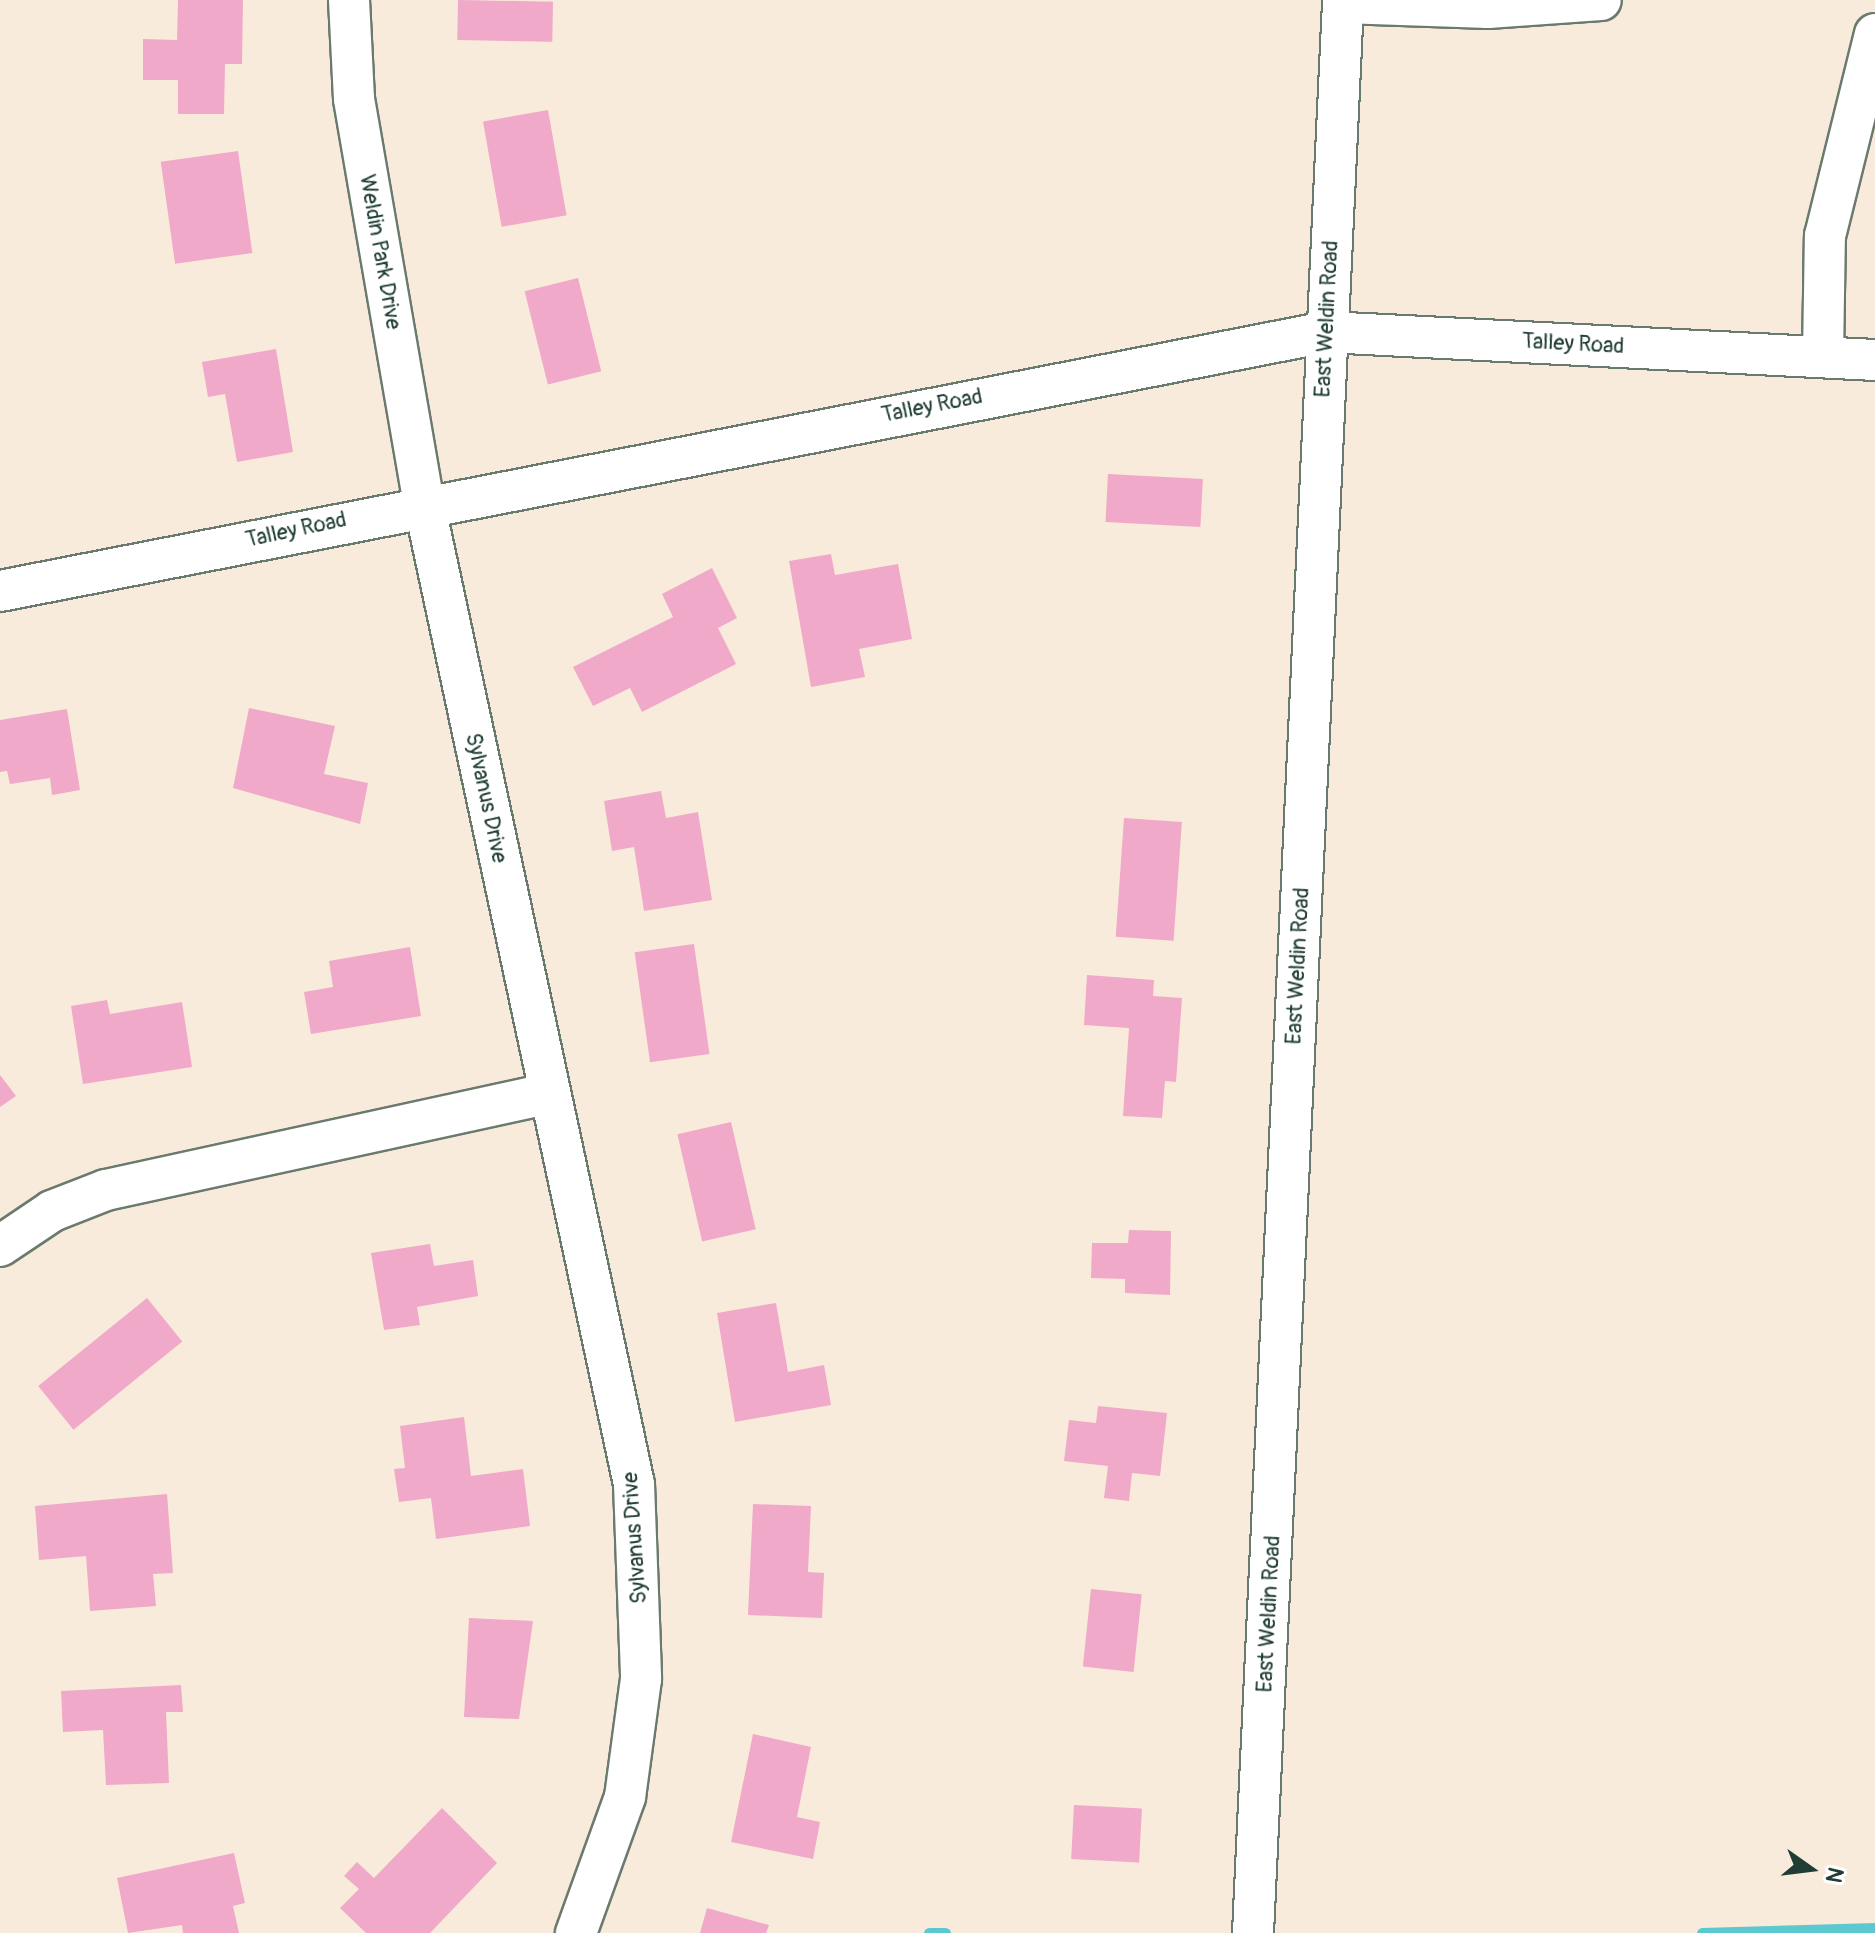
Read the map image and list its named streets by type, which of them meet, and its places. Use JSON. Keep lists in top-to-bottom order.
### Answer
{
  "streets": {
    "street": [
      "Weldin Park Drive",
      "East Weldin Road",
      "Talley Road",
      "Sylvanus Drive"
    ]
  },
  "crossings": [
    ["Weldin Park Drive", "Talley Road"],
    ["Weldin Park Drive", "Sylvanus Drive"],
    ["East Weldin Road", "Talley Road"],
    ["Talley Road", "Sylvanus Drive"]
  ],
  "north": "right"
}
